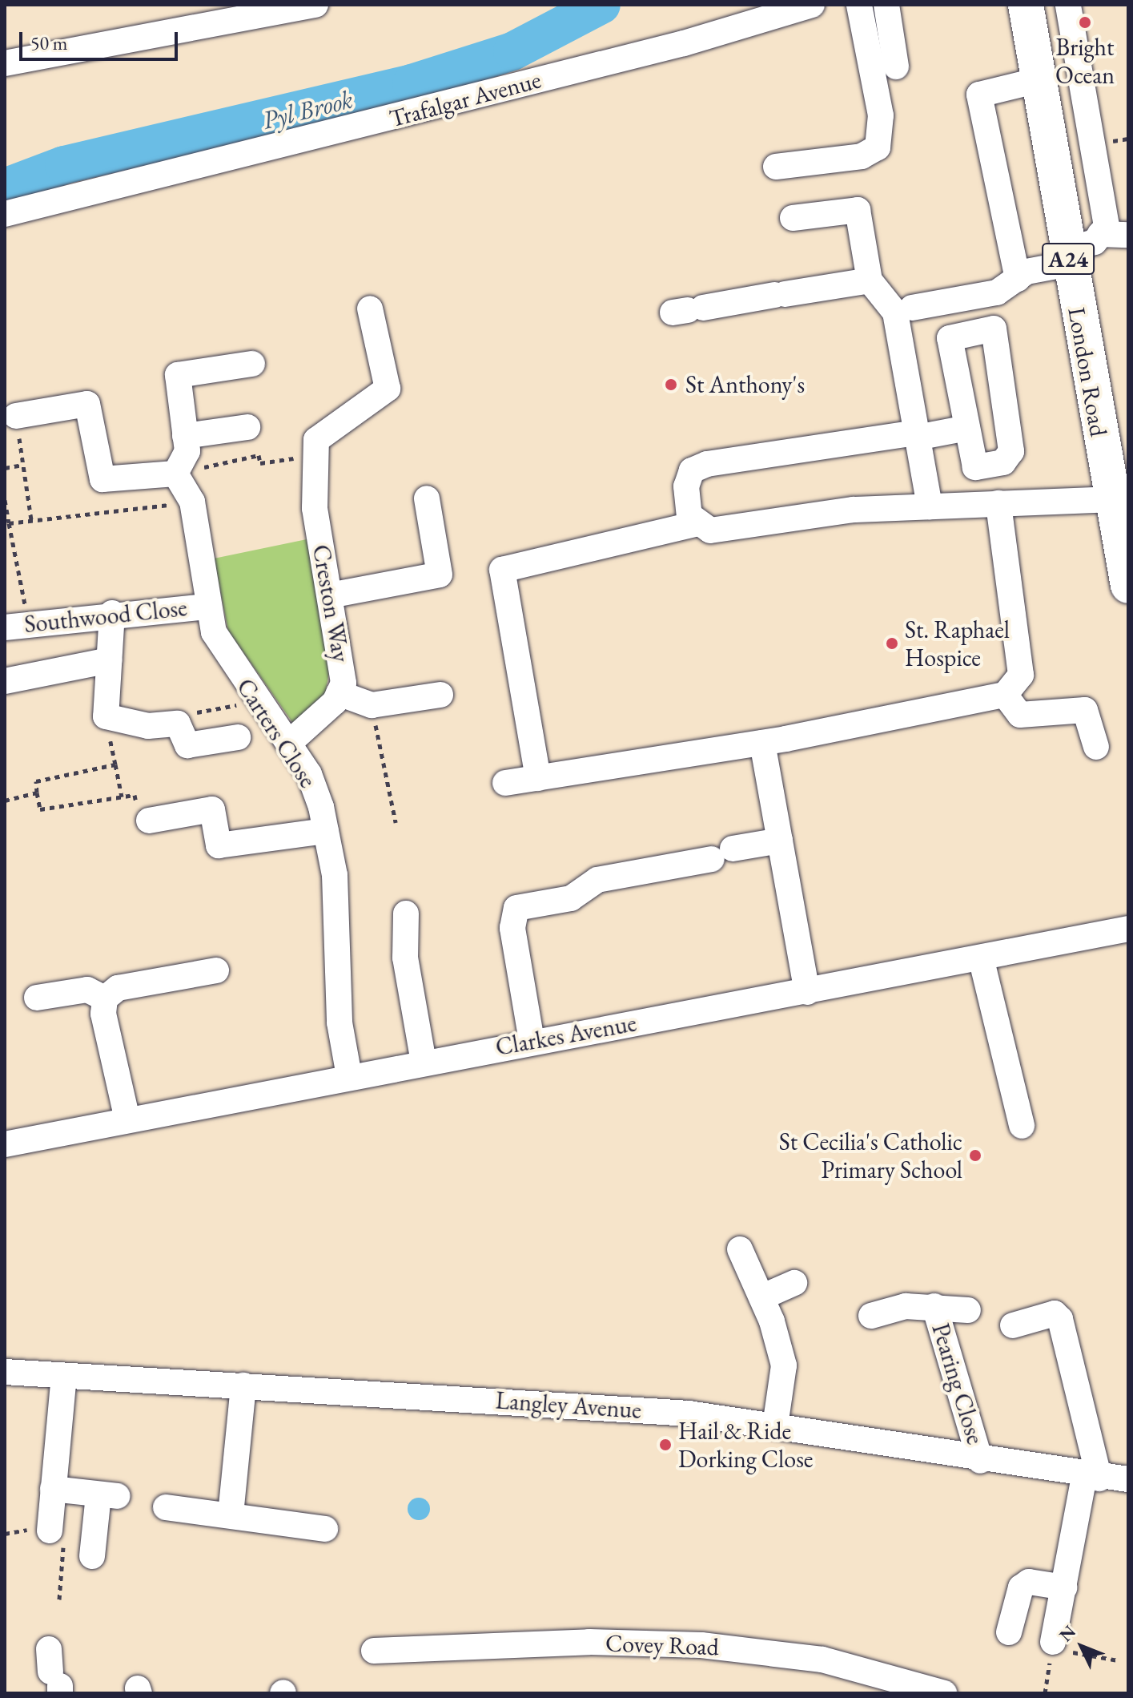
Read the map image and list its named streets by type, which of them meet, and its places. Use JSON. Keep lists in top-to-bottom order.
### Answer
{
  "streets": {
    "highway": ["A24", "London Road"],
    "street": [
      "Trafalgar Avenue",
      "Creston Way",
      "Southwood Close",
      "Carters Close",
      "Clarkes Avenue",
      "Pearing Close",
      "Langley Avenue",
      "Covey Road"
    ]
  },
  "crossings": [
    ["Creston Way", "Carters Close"],
    ["Southwood Close", "Carters Close"],
    ["Carters Close", "Clarkes Avenue"],
    ["Pearing Close", "Langley Avenue"]
  ],
  "water": ["Pyl Brook"],
  "places": [
    "Bright Ocean",
    "St Anthony's",
    "St. Raphael Hospice",
    "St Cecilia's Catholic Primary School",
    "Hail & Ride Dorking Close"
  ],
  "scale_bar": "50 m",
  "north": "top left"
}
